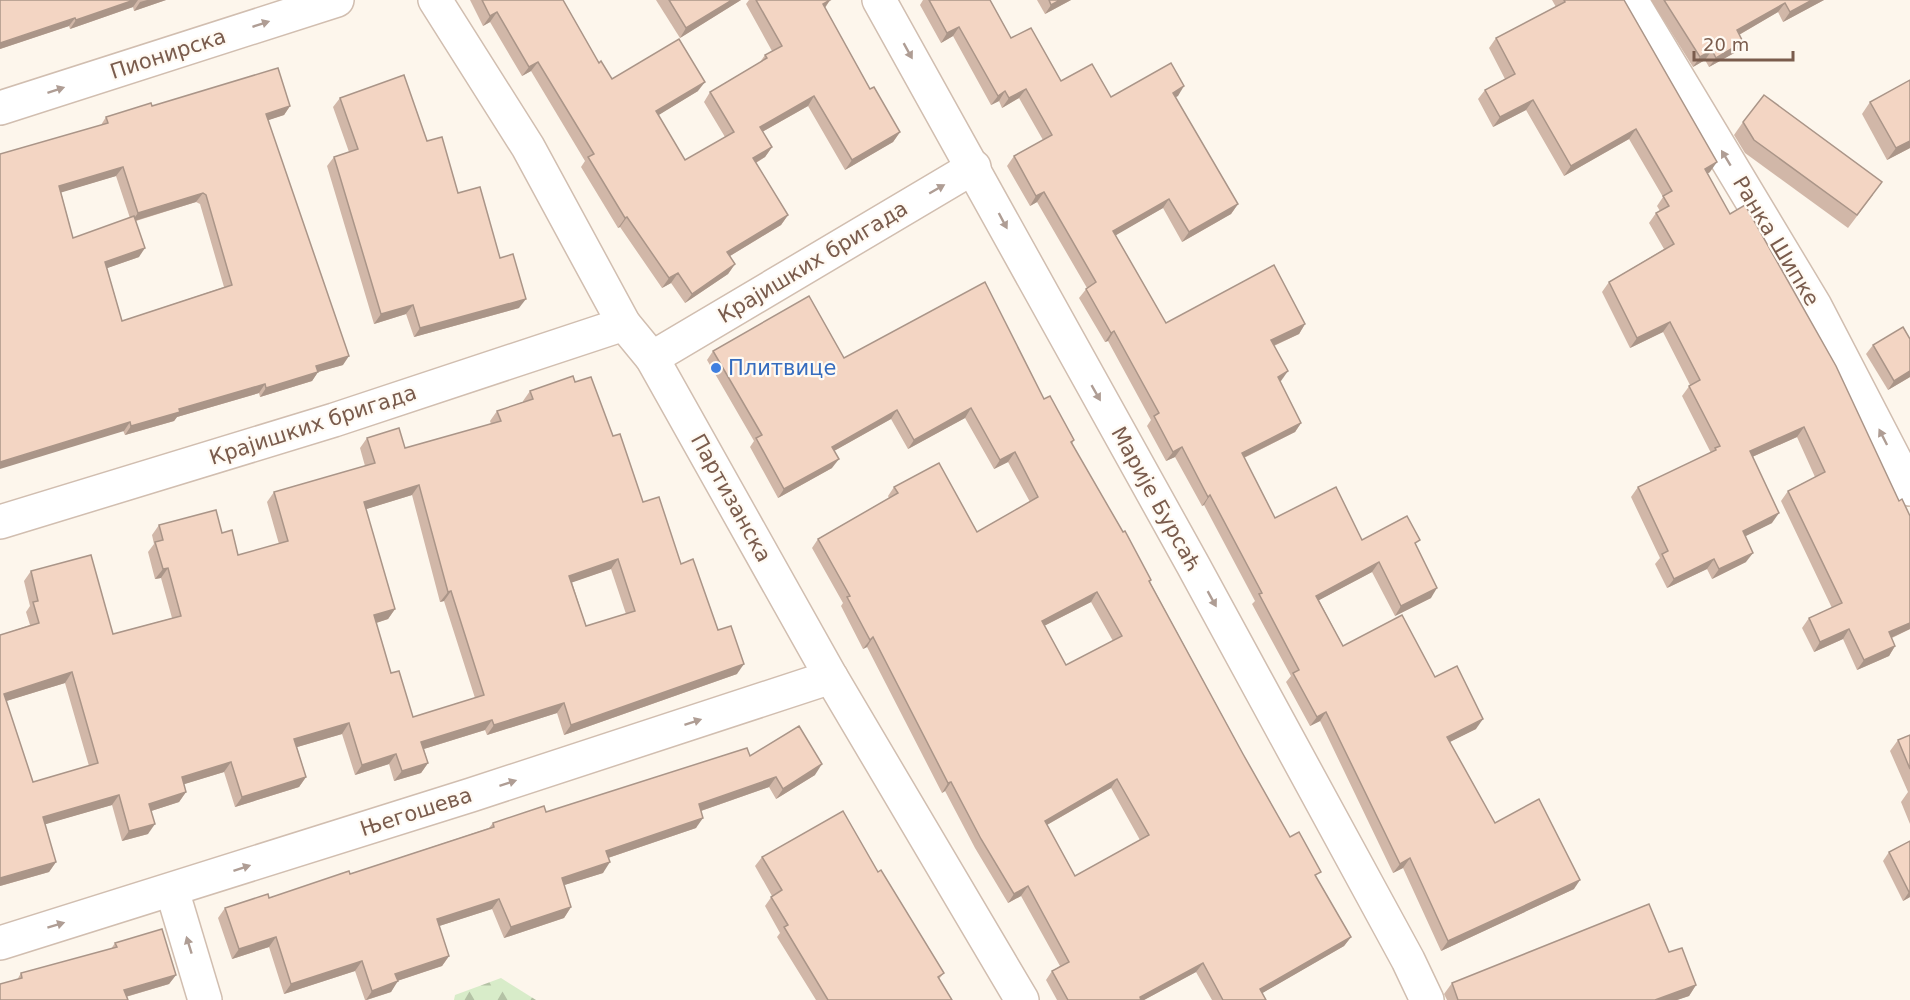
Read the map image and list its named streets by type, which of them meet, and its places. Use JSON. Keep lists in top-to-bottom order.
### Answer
{
  "streets": {
    "street": [
      "Пионирска",
      "Ранка Шипке",
      "Крајишких бригада",
      "Партизанска",
      "Марије Бурсаћ",
      "Његошева"
    ]
  },
  "crossings": [
    ["Крајишких бригада", "Партизанска"],
    ["Крајишких бригада", "Марије Бурсаћ"],
    ["Партизанска", "Његошева"]
  ],
  "one_way": [
    "Пионирска",
    "Ранка Шипке",
    "Крајишких бригада",
    "Марије Бурсаћ",
    "Његошева"
  ],
  "places": ["Плитвице"],
  "scale_bar": "20 m"
}
